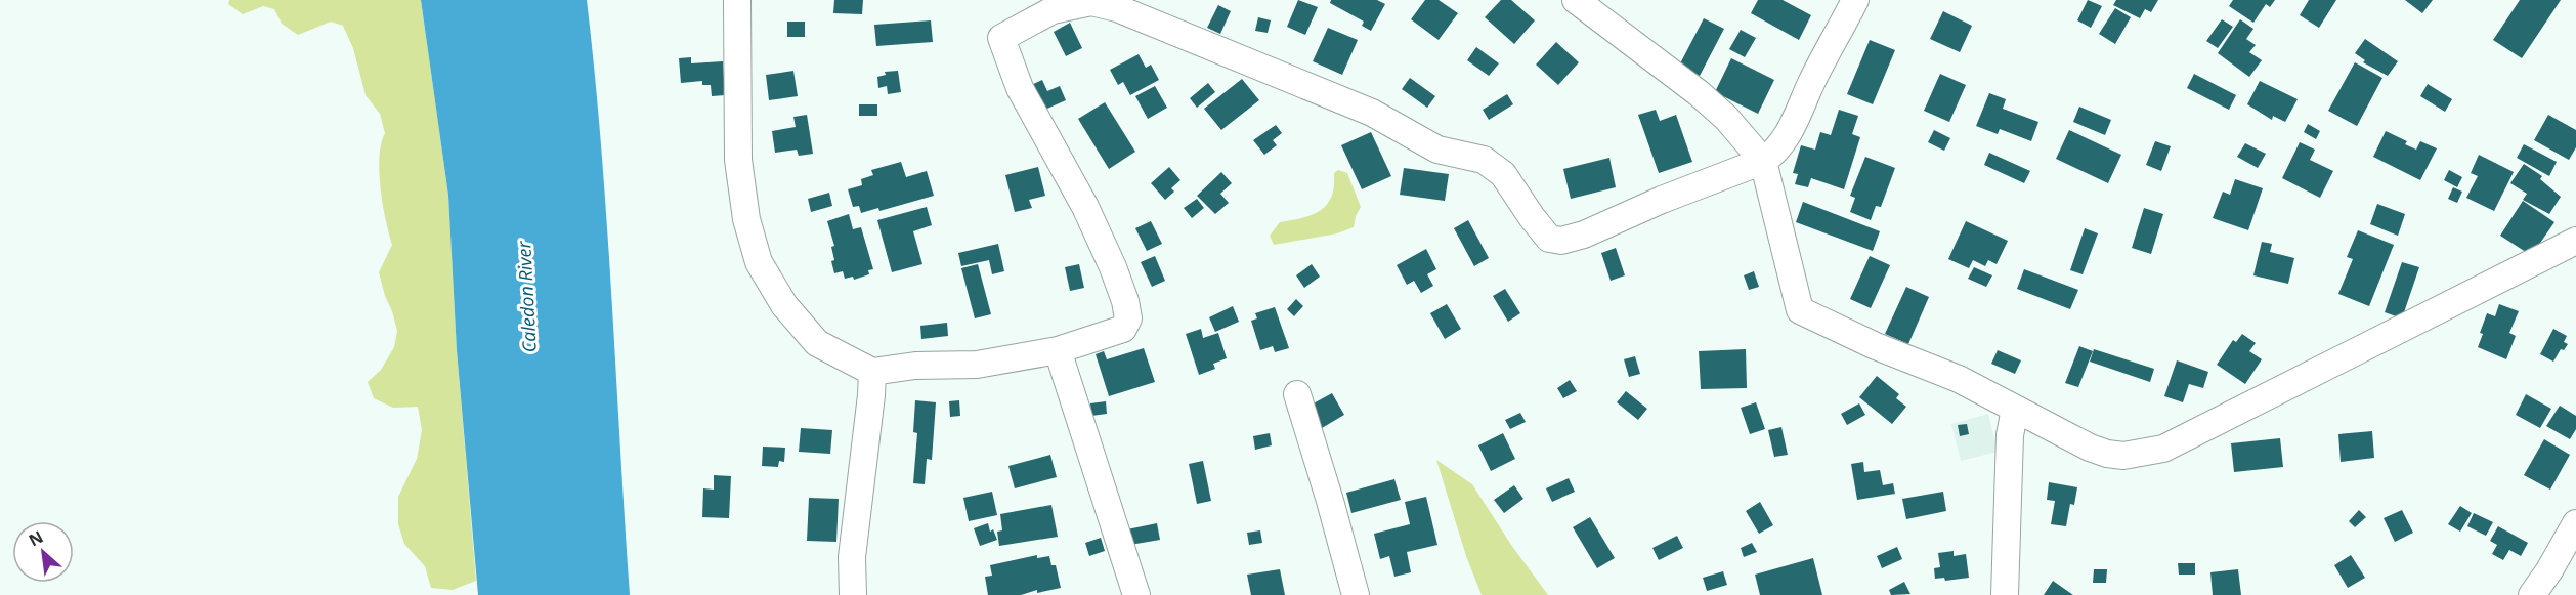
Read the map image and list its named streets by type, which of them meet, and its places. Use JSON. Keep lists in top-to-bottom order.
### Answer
{
  "water": ["Caledon River"],
  "north": "top left"
}
